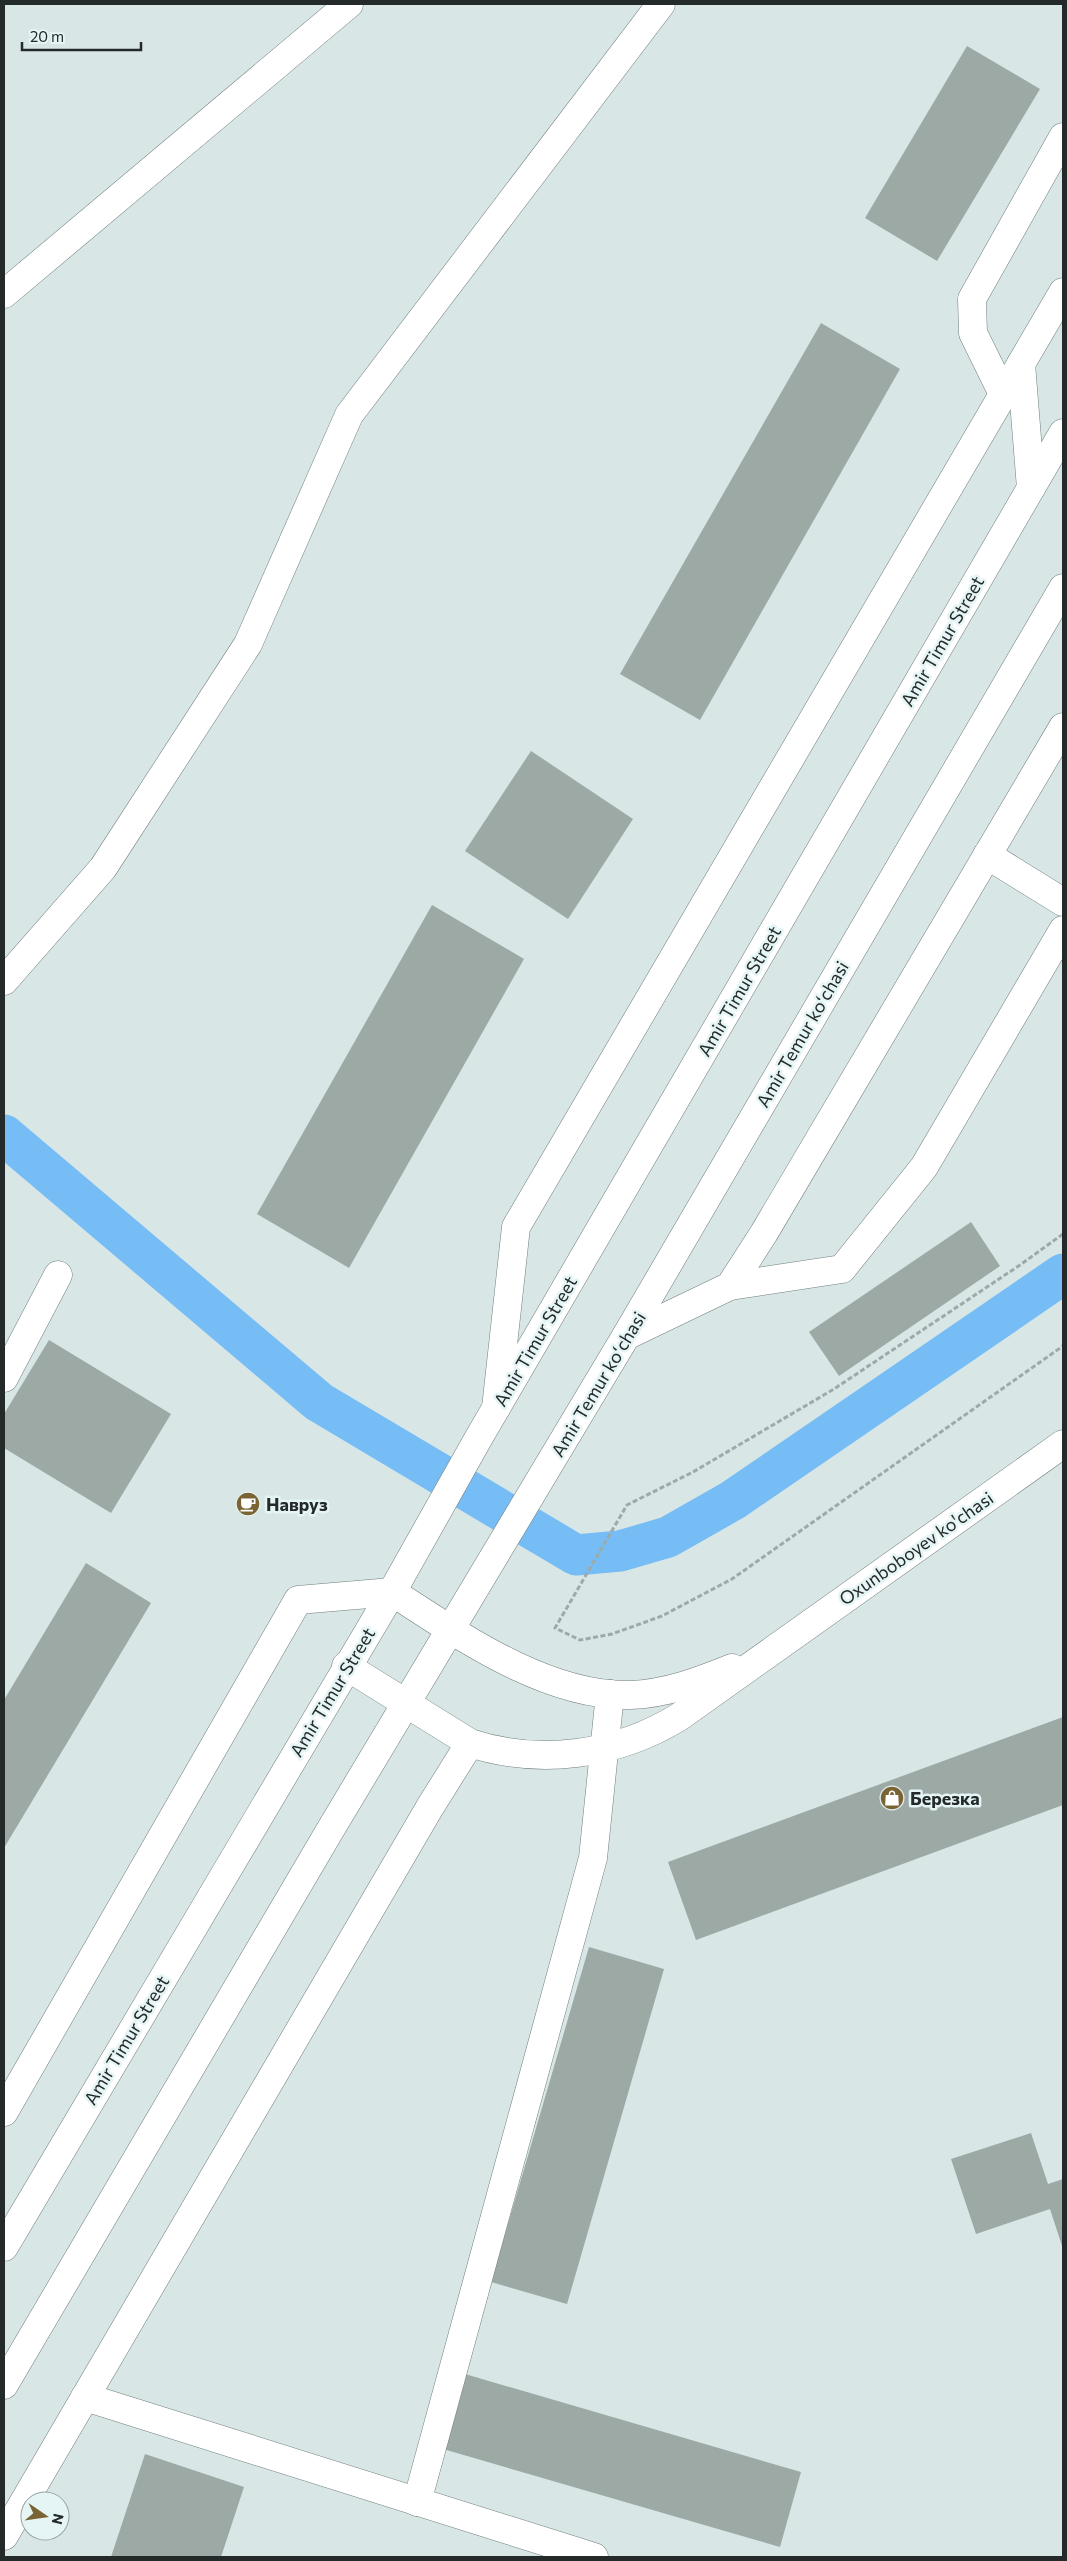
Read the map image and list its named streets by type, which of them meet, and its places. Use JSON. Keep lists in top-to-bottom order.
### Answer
{
  "streets": {
    "main road": ["Amir Timur Street", "Amir Temur koʻchasi", "Oxunboboyev ko'chasi"]
  },
  "crossings": [
    ["Amir Timur Street", "Oxunboboyev ko'chasi"],
    ["Amir Temur koʻchasi", "Oxunboboyev ko'chasi"]
  ],
  "places": {
    "cafe": ["Навруз"],
    "shop": ["Березка"]
  },
  "scale_bar": "20 m",
  "north": "right"
}
